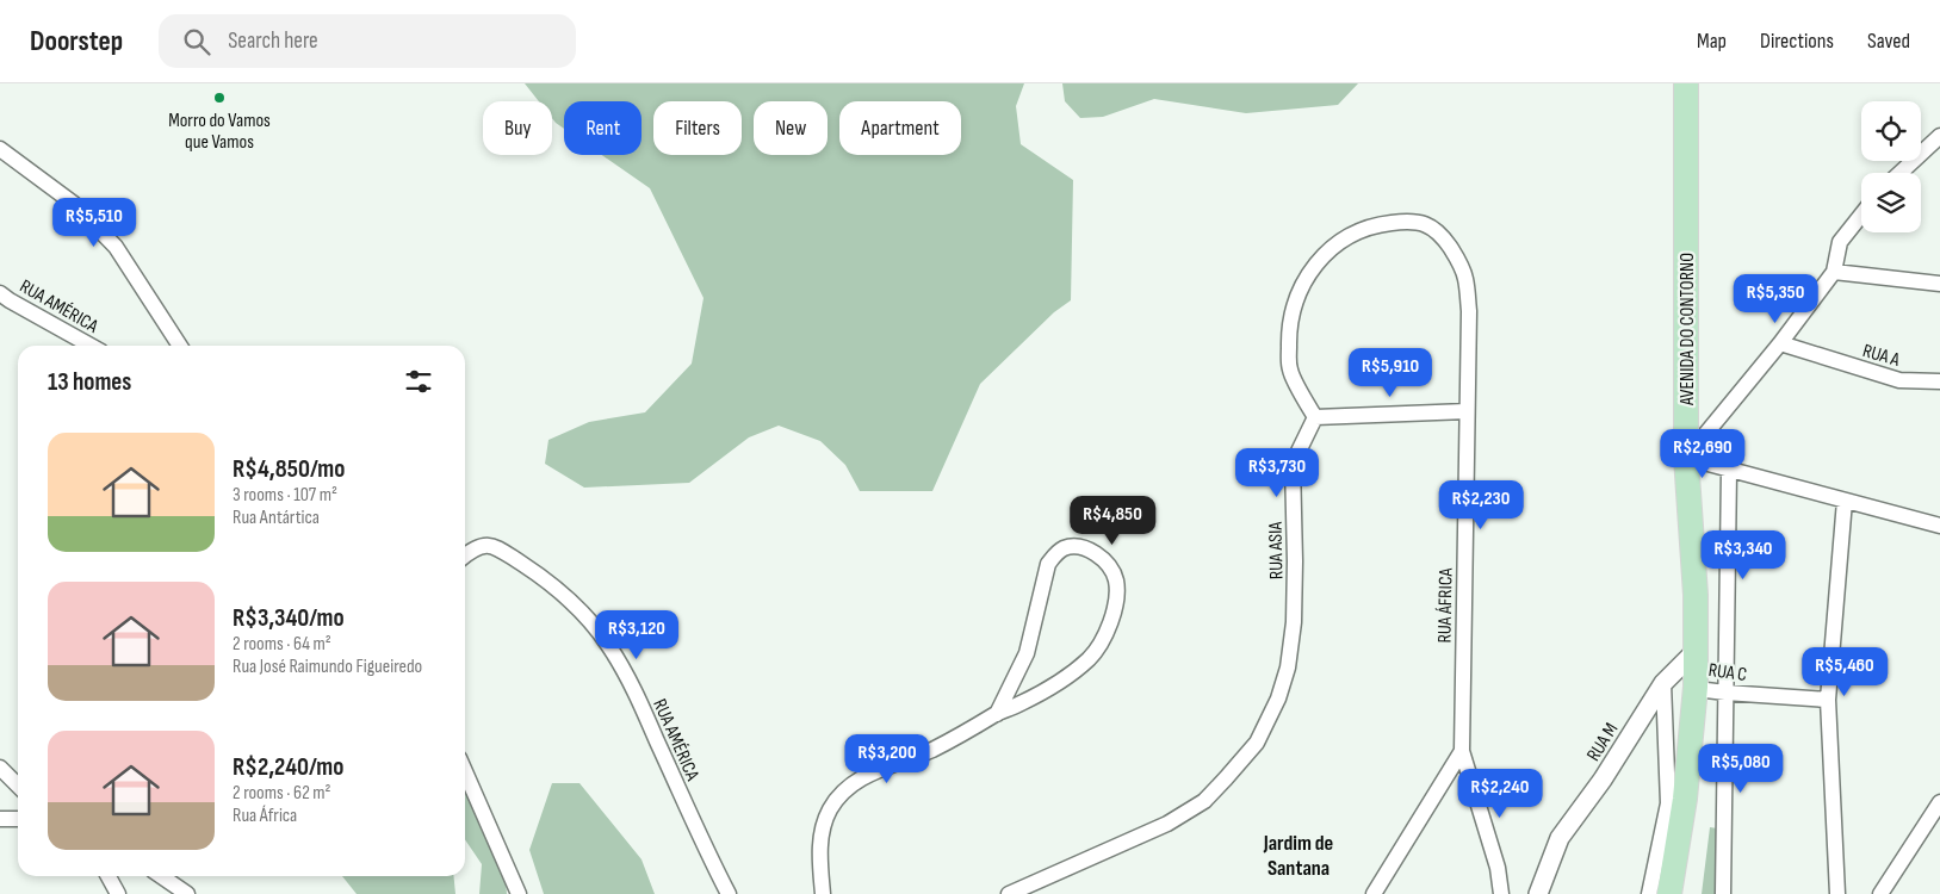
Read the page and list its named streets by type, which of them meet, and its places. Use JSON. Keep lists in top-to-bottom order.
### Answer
{
  "streets": {
    "main road": ["AVENIDA DO CONTORNO"],
    "street": [
      "RUA AMÉRICA",
      "RUA A",
      "RUA ASIA",
      "RUA ÁFRICA",
      "RUA C",
      "RUA M"
    ]
  },
  "crossings": [
    ["AVENIDA DO CONTORNO", "RUA C"],
    ["AVENIDA DO CONTORNO", "RUA M"],
    ["RUA ASIA", "RUA ÁFRICA"]
  ],
  "districts": ["Jardim de Santana"],
  "places": ["Morro do Vamos que Vamos"],
  "page": {
    "header": "Doorstep",
    "search": "Search here",
    "nav": ["Map", "Directions", "Saved"],
    "chip": [
      "Buy",
      "Rent",
      "Filters",
      "New",
      "Apartment"
    ],
    "price": [
      "R$5,510",
      "R$5,350",
      "R$5,910",
      "R$2,690",
      "R$3,730",
      "R$2,230",
      "R$4,850",
      "R$3,340",
      "R$3,120",
      "R$5,460",
      "R$3,200",
      "R$5,080",
      "R$2,240"
    ],
    "heading": "13 homes",
    "list": [
      {
        "name": "R$4,850/mo",
        "note": "3 rooms · 107 m² · Rua Antártica"
      },
      {
        "name": "R$3,340/mo",
        "note": "2 rooms · 64 m² · Rua José Raimundo Figueiredo"
      },
      {
        "name": "R$2,240/mo",
        "note": "2 rooms · 62 m² · Rua África"
      }
    ]
  }
}
